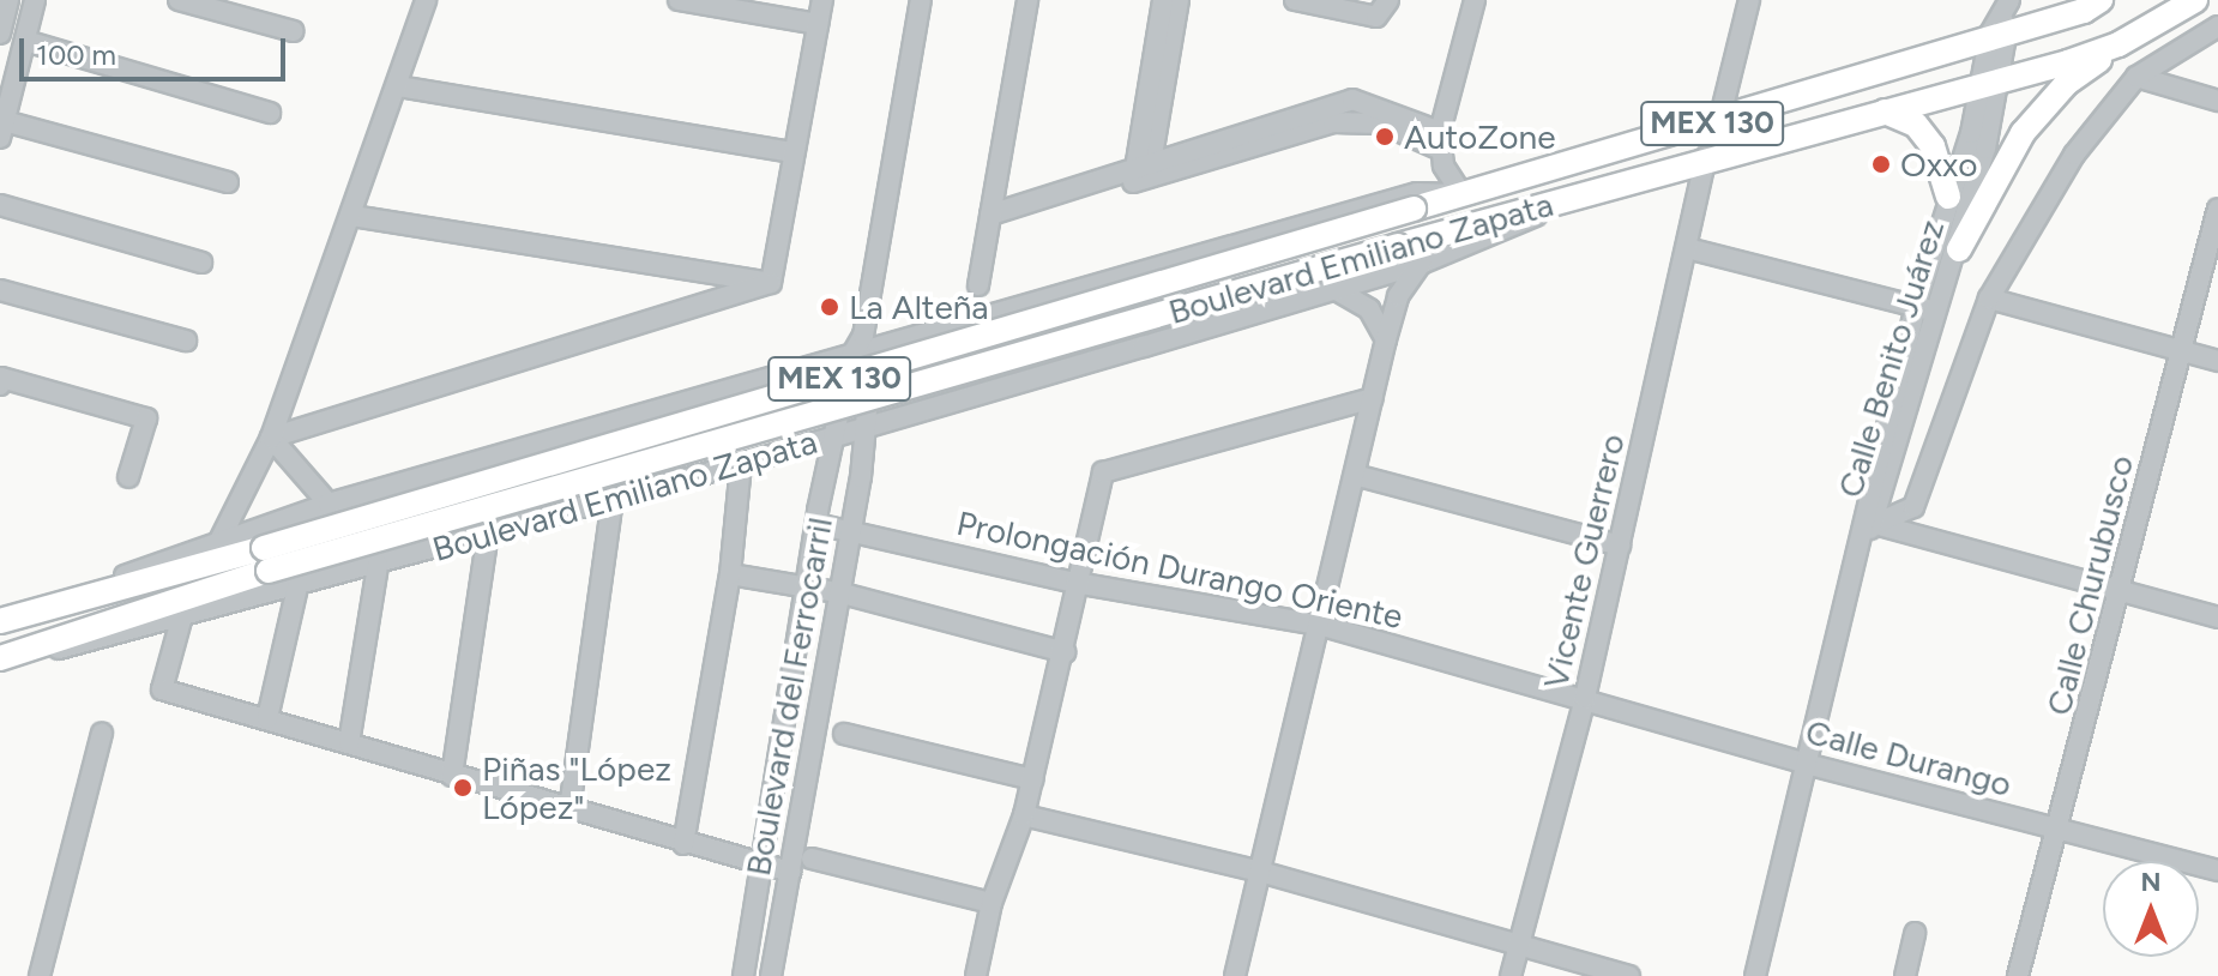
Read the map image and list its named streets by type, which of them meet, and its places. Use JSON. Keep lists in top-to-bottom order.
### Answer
{
  "streets": {
    "main road": ["MEX 130", "Boulevard Emiliano Zapata"],
    "street": [
      "Calle Benito Juárez",
      "Vicente Guerrero",
      "Prolongación Durango Oriente",
      "Calle Churubusco",
      "Boulevard del Ferrocarril",
      "Calle Durango"
    ]
  },
  "crossings": [
    ["MEX 130", "Boulevard Emiliano Zapata"],
    ["Boulevard Emiliano Zapata", "Calle Benito Juárez"],
    ["Boulevard Emiliano Zapata", "Vicente Guerrero"],
    ["Boulevard Emiliano Zapata", "Boulevard del Ferrocarril"],
    ["Calle Benito Juárez", "Calle Durango"],
    ["Vicente Guerrero", "Prolongación Durango Oriente"],
    ["Vicente Guerrero", "Calle Durango"],
    ["Prolongación Durango Oriente", "Boulevard del Ferrocarril"],
    ["Prolongación Durango Oriente", "Calle Durango"],
    ["Calle Churubusco", "Calle Durango"]
  ],
  "places": [
    "AutoZone",
    "Oxxo",
    "La Alteña",
    "Piñas \"López López\""
  ],
  "scale_bar": "100 m",
  "north": "top"
}
